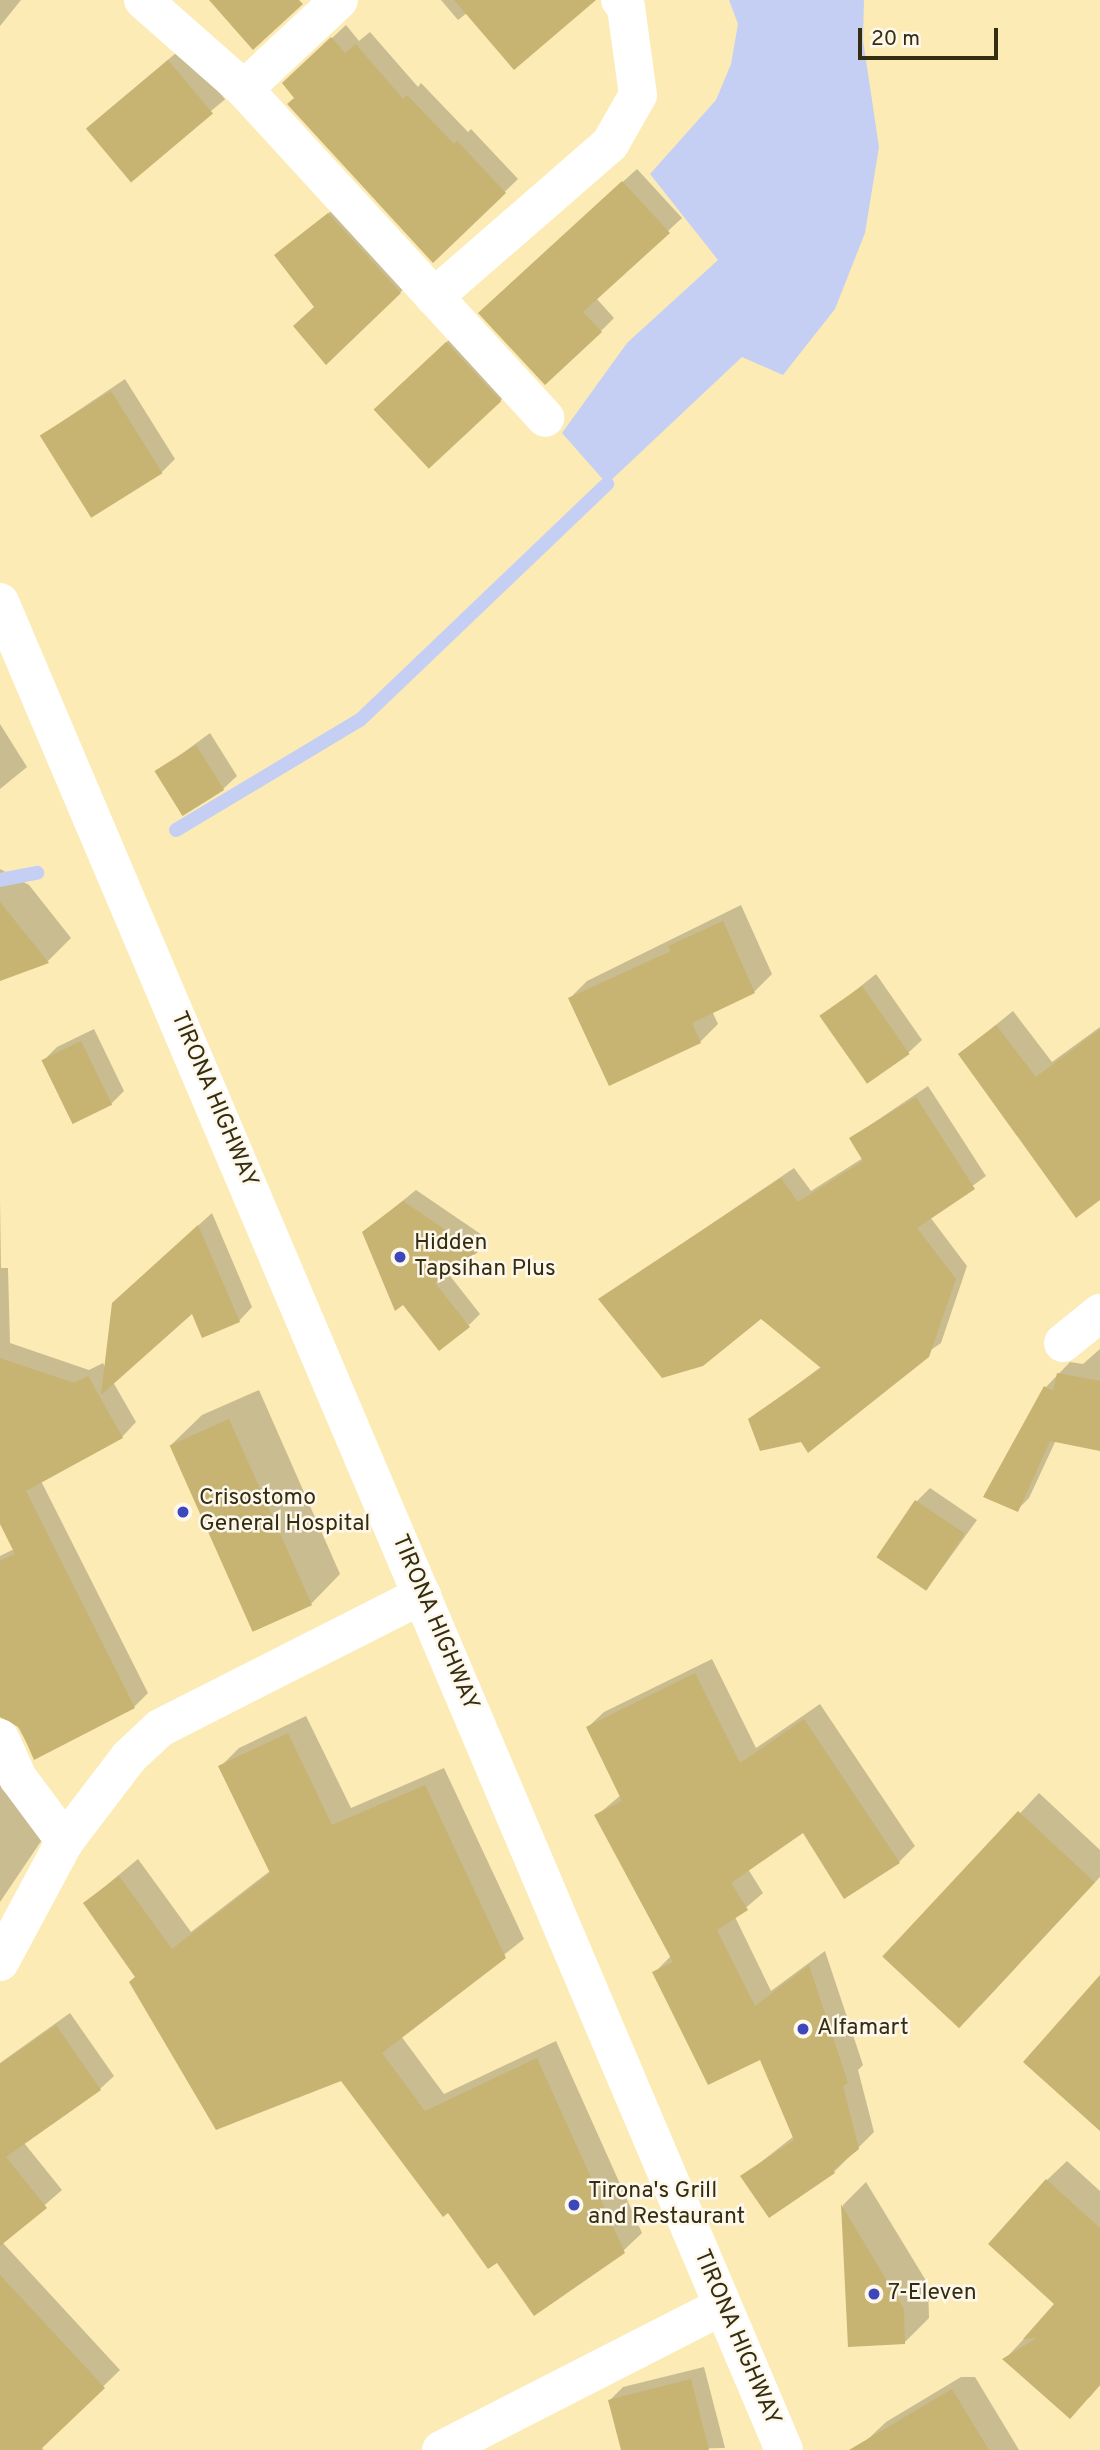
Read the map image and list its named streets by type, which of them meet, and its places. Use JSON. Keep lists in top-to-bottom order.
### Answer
{
  "streets": {
    "street": ["TIRONA HIGHWAY"]
  },
  "places": [
    "Hidden Tapsihan Plus",
    "Crisostomo General Hospital",
    "Alfamart",
    "Tirona's Grill and Restaurant",
    "7-Eleven"
  ],
  "scale_bar": "20 m"
}
